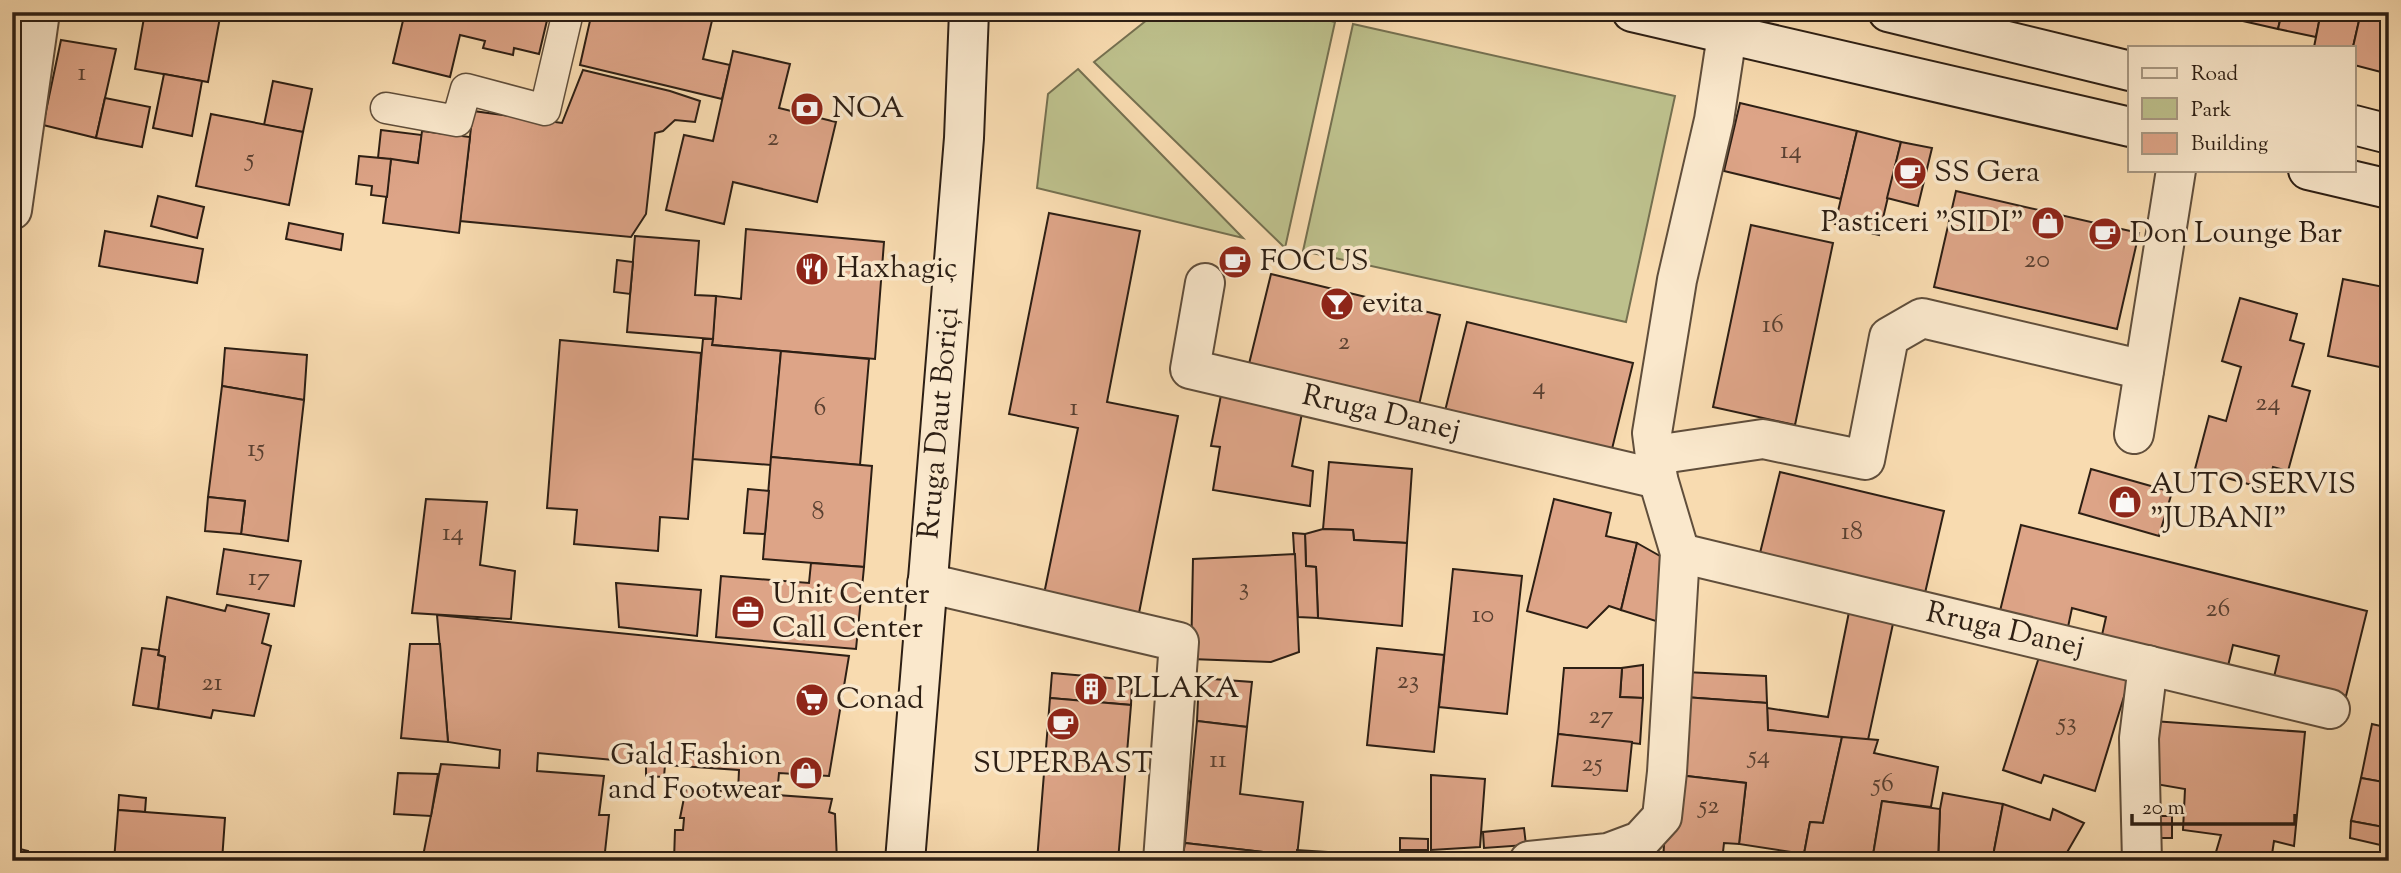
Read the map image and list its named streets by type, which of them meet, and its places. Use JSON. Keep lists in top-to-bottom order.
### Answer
{
  "streets": {
    "street": ["Rruga Danej", "Rruga Daut Boriçi"]
  },
  "places": {
    "bank": ["NOA"],
    "cafe": [
      "SS Gera",
      "Don Lounge Bar",
      "FOCUS",
      "SUPERBAST"
    ],
    "shop": ["Pasticeri \"SIDI\"", "AUTO SERVIS \"JUBANI\"", "Gald Fashion and Footwear"],
    "restaurant": ["Haxhagiç"],
    "bar": ["evita"],
    "office": ["Unit Center Call Center"],
    "building": ["PLLAKA"],
    "supermarket": ["Conad"]
  },
  "house_numbers": [
    "1",
    "2",
    "14",
    "5",
    "20",
    "16",
    "2",
    "4",
    "24",
    "6",
    "1",
    "15",
    "8",
    "18",
    "14",
    "17",
    "3",
    "26",
    "10",
    "23",
    "21",
    "27",
    "53",
    "54",
    "11",
    "25",
    "56",
    "52"
  ],
  "legend": ["Road", "Park", "Building"],
  "scale_bar": "20 m"
}
